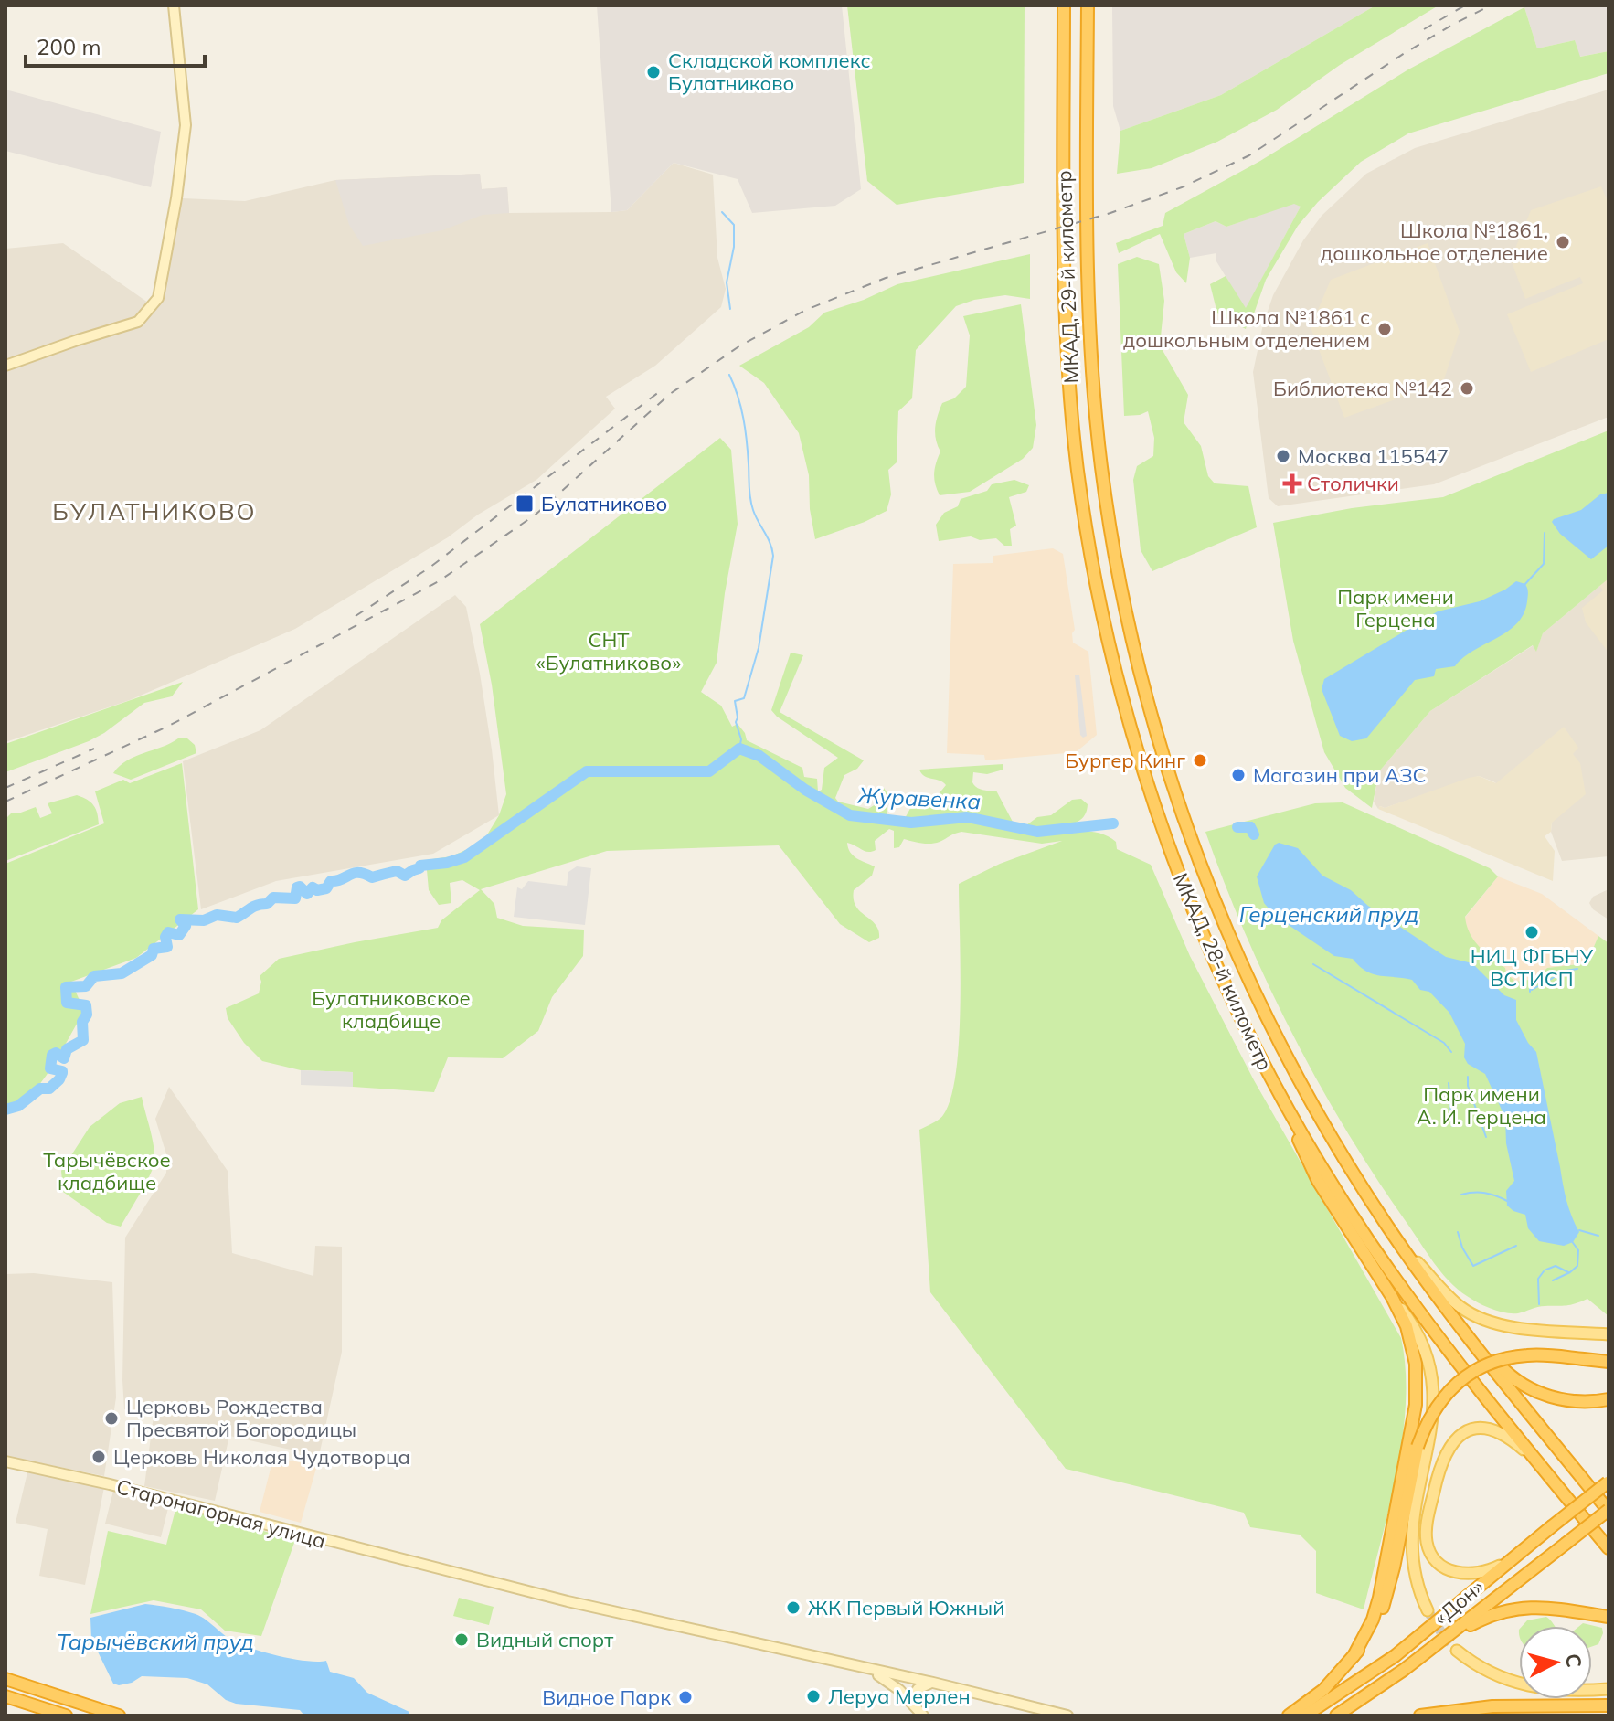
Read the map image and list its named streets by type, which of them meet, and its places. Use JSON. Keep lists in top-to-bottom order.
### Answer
{
  "streets": {
    "highway": ["МКАД, 29-й километр", "МКАД, 28-й километр", "«Дон»"],
    "main road": ["Старонагорная улица"]
  },
  "crossings": [
    ["МКАД, 29-й километр", "МКАД, 28-й километр"],
    ["МКАД, 28-й километр", "«Дон»"]
  ],
  "districts": ["БУЛАТНИКОВО"],
  "water": ["Журавенка", "Герценский пруд", "Тарычёвский пруд"],
  "parks": [
    "Парк имени Герцена",
    "СНТ «Булатниково»",
    "Булатниковское кладбище",
    "Парк имени А. И. Герцена",
    "Тарычёвское кладбище"
  ],
  "places": {
    "other": [
      "Складской комплекс Булатниково",
      "Школа №1861, дошкольное отделение",
      "Школа №1861 с дошкольным отделением",
      "Библиотека №142",
      "Москва 115547",
      "Бургер Кинг",
      "Магазин при АЗС",
      "НИЦ ФГБНУ ВСТИСП",
      "Церковь Рождества Пресвятой Богородицы",
      "Церковь Николая Чудотворца",
      "ЖК Первый Южный",
      "Видный спорт",
      "Леруа Мерлен",
      "Видное Парк"
    ],
    "health": ["Столички"],
    "transit": ["Булатниково"]
  },
  "scale_bar": "200 m",
  "north": "right"
}
